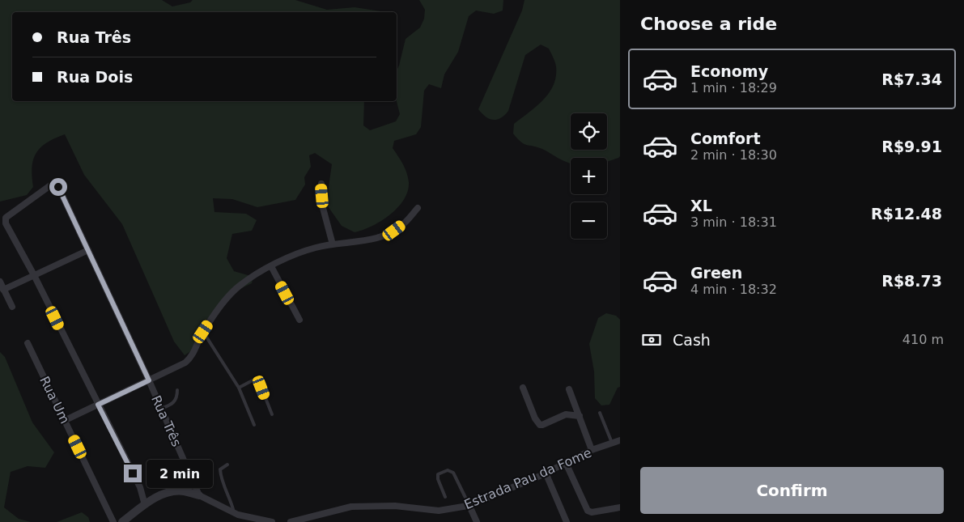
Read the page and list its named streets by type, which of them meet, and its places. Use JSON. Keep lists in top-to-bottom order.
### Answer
{
  "streets": {
    "street": ["Rua Um", "Rua Três", "Estrada Pau da Fome"]
  },
  "page": {
    "heading": "Choose a ride",
    "banner": ["Rua Três", "Rua Dois"],
    "list": [
      {
        "name": "Economy",
        "note": "1 min · 18:29",
        "value": "R$7.34"
      },
      {
        "name": "Comfort",
        "note": "2 min · 18:30",
        "value": "R$9.91"
      },
      {
        "name": "XL",
        "note": "3 min · 18:31",
        "value": "R$12.48"
      },
      {
        "name": "Green",
        "note": "4 min · 18:32",
        "value": "R$8.73"
      }
    ],
    "map_buttons": ["+", "−"],
    "pay": ["Cash", "410 m"],
    "buttons": "Confirm",
    "bubble": "2 min"
  }
}
